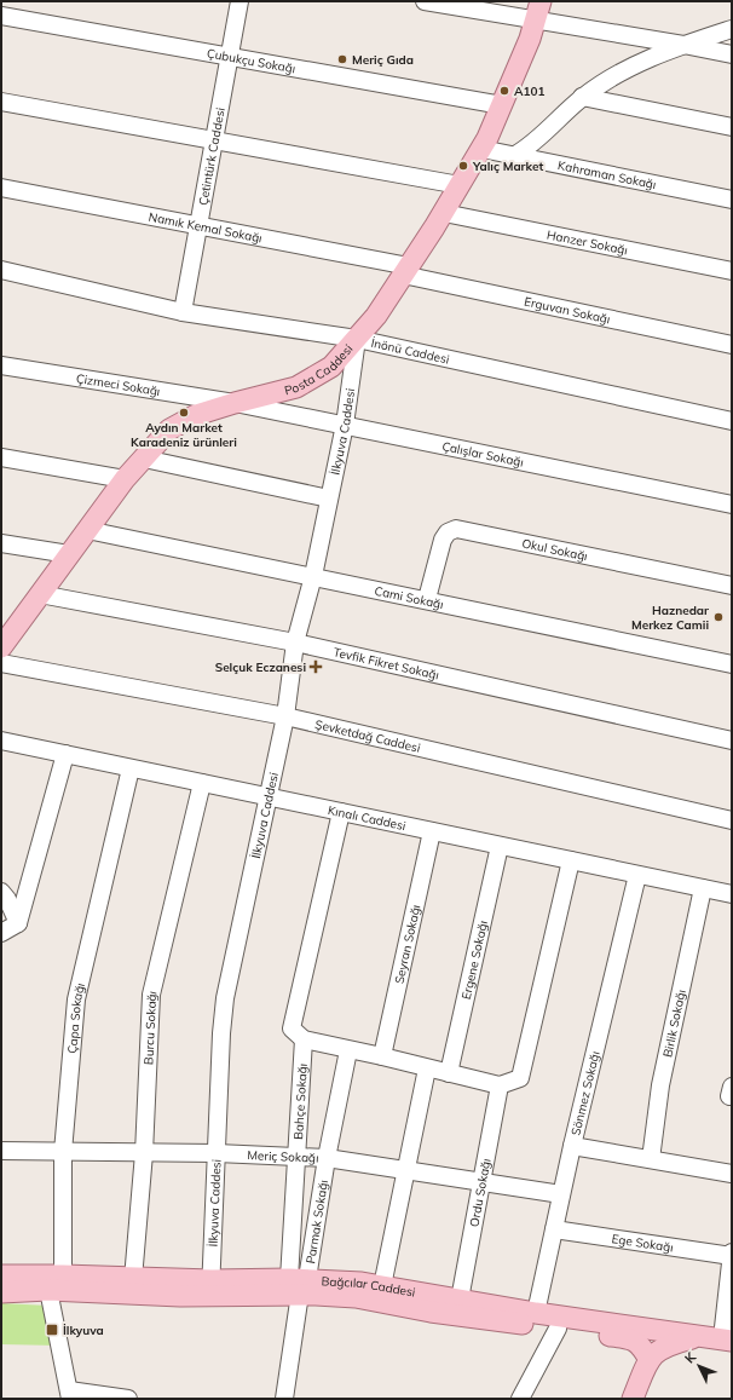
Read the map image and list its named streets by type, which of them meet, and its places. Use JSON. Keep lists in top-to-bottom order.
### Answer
{
  "streets": {
    "main road": ["Posta Caddesi", "Bağcılar Caddesi"],
    "street": [
      "Çubukçu Sokağı",
      "Çetintürk Caddesi",
      "Kahraman Sokağı",
      "Namık Kemal Sokağı",
      "Hanzer Sokağı",
      "Erguvan Sokağı",
      "İnönü Caddesi",
      "Çizmeci Sokağı",
      "İlkyuva Caddesi",
      "Çalışlar Sokağı",
      "Okul Sokağı",
      "Cami Sokağı",
      "Tevfik Fikret Sokağı",
      "Şevketdağ Caddesi",
      "Kınalı Caddesi",
      "Seyran Sokağı",
      "Ergene Sokağı",
      "Çapa Sokağı",
      "Birlik Sokağı",
      "Burcu Sokağı",
      "Sönmez Sokağı",
      "Bahçe Sokağı",
      "Meriç Sokağı",
      "Ordu Sokağı",
      "Parmak Sokağı",
      "Ege Sokağı"
    ]
  },
  "crossings": [
    ["Çubukçu Sokağı", "Çetintürk Caddesi"],
    ["Çubukçu Sokağı", "Posta Caddesi"],
    ["Çetintürk Caddesi", "Namık Kemal Sokağı"],
    ["Çetintürk Caddesi", "İnönü Caddesi"],
    ["Kahraman Sokağı", "Posta Caddesi"],
    ["Namık Kemal Sokağı", "Erguvan Sokağı"],
    ["Namık Kemal Sokağı", "Posta Caddesi"],
    ["Hanzer Sokağı", "Posta Caddesi"],
    ["Erguvan Sokağı", "Posta Caddesi"],
    ["İnönü Caddesi", "Posta Caddesi"],
    ["İnönü Caddesi", "İlkyuva Caddesi"],
    ["Posta Caddesi", "Çizmeci Sokağı"],
    ["Posta Caddesi", "İlkyuva Caddesi"],
    ["Posta Caddesi", "Çalışlar Sokağı"],
    ["Posta Caddesi", "Cami Sokağı"],
    ["Posta Caddesi", "Tevfik Fikret Sokağı"],
    ["Çizmeci Sokağı", "Çalışlar Sokağı"],
    ["İlkyuva Caddesi", "Çalışlar Sokağı"],
    ["İlkyuva Caddesi", "Cami Sokağı"],
    ["İlkyuva Caddesi", "Tevfik Fikret Sokağı"],
    ["İlkyuva Caddesi", "Şevketdağ Caddesi"],
    ["İlkyuva Caddesi", "Kınalı Caddesi"],
    ["İlkyuva Caddesi", "Meriç Sokağı"],
    ["Okul Sokağı", "Cami Sokağı"],
    ["Kınalı Caddesi", "Seyran Sokağı"],
    ["Kınalı Caddesi", "Ergene Sokağı"],
    ["Kınalı Caddesi", "Çapa Sokağı"],
    ["Kınalı Caddesi", "Birlik Sokağı"],
    ["Kınalı Caddesi", "Burcu Sokağı"],
    ["Kınalı Caddesi", "Sönmez Sokağı"],
    ["Çapa Sokağı", "Meriç Sokağı"],
    ["Burcu Sokağı", "Meriç Sokağı"],
    ["Sönmez Sokağı", "Meriç Sokağı"],
    ["Sönmez Sokağı", "Ege Sokağı"],
    ["Sönmez Sokağı", "Bağcılar Caddesi"],
    ["Bahçe Sokağı", "Meriç Sokağı"],
    ["Bahçe Sokağı", "Parmak Sokağı"],
    ["Bahçe Sokağı", "Bağcılar Caddesi"],
    ["Meriç Sokağı", "Ordu Sokağı"],
    ["Meriç Sokağı", "Parmak Sokağı"],
    ["Ordu Sokağı", "Bağcılar Caddesi"],
    ["Parmak Sokağı", "Bağcılar Caddesi"]
  ],
  "places": {
    "other": [
      "Meriç Gıda",
      "A101",
      "Yalıç Market",
      "Aydın Market Karadeniz ürünleri",
      "Haznedar Merkez Camii"
    ],
    "health": ["Selçuk Eczanesi"],
    "transit": ["İlkyuva"]
  },
  "north": "top left"
}
